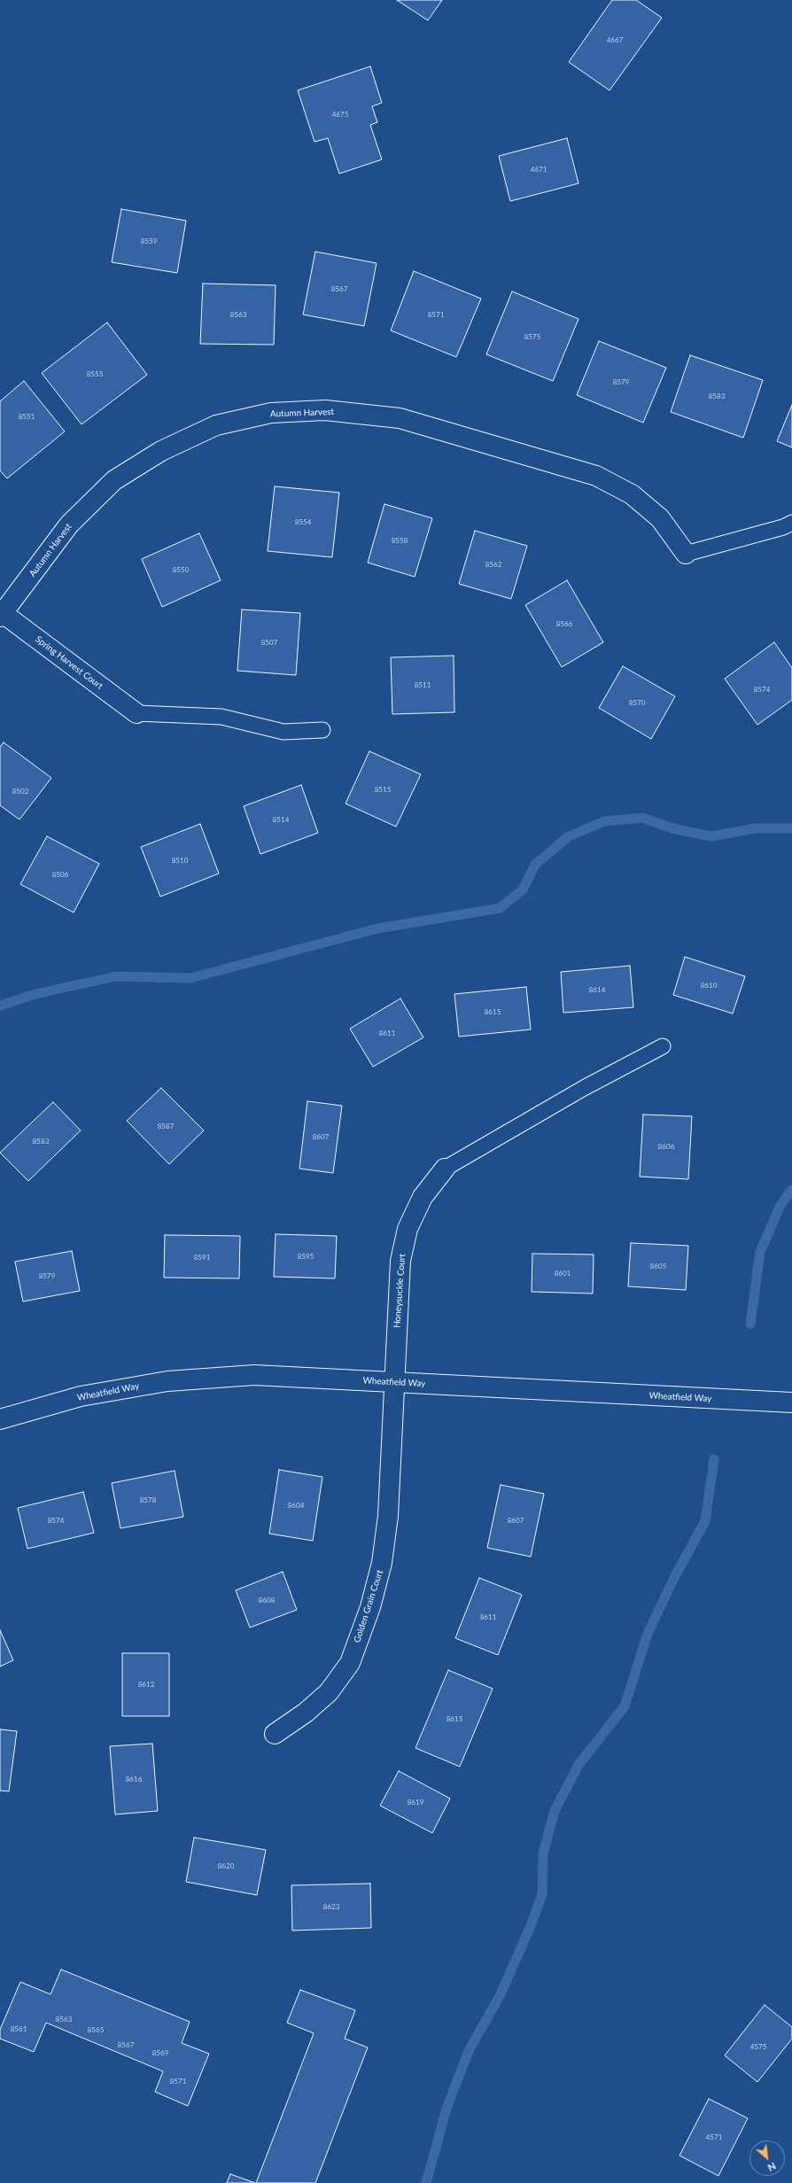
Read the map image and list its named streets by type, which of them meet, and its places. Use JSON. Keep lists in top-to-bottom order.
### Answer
{
  "streets": {
    "street": [
      "Autumn Harvest",
      "Spring Harvest Court",
      "Honeysuckle Court",
      "Wheatfield Way",
      "Golden Grain Court"
    ]
  },
  "crossings": [
    ["Autumn Harvest", "Spring Harvest Court"],
    ["Honeysuckle Court", "Wheatfield Way"],
    ["Honeysuckle Court", "Golden Grain Court"],
    ["Wheatfield Way", "Golden Grain Court"]
  ],
  "house_numbers": [
    "4667",
    "4675",
    "4671",
    "8559",
    "8567",
    "8563",
    "8571",
    "8575",
    "8555",
    "8579",
    "8583",
    "8551",
    "8554",
    "8558",
    "8562",
    "8550",
    "8566",
    "8507",
    "8511",
    "8574",
    "8570",
    "8515",
    "8502",
    "8514",
    "8510",
    "8506",
    "8610",
    "8614",
    "8615",
    "8611",
    "8587",
    "8607",
    "8583",
    "8606",
    "8595",
    "8591",
    "8605",
    "8601",
    "8579",
    "8578",
    "8604",
    "8574",
    "8607",
    "8608",
    "8611",
    "8612",
    "8615",
    "8616",
    "8619",
    "8620",
    "8623",
    "8563",
    "8561",
    "8565",
    "8567",
    "4575",
    "8569",
    "8571",
    "4571"
  ],
  "north": "bottom right"
}
